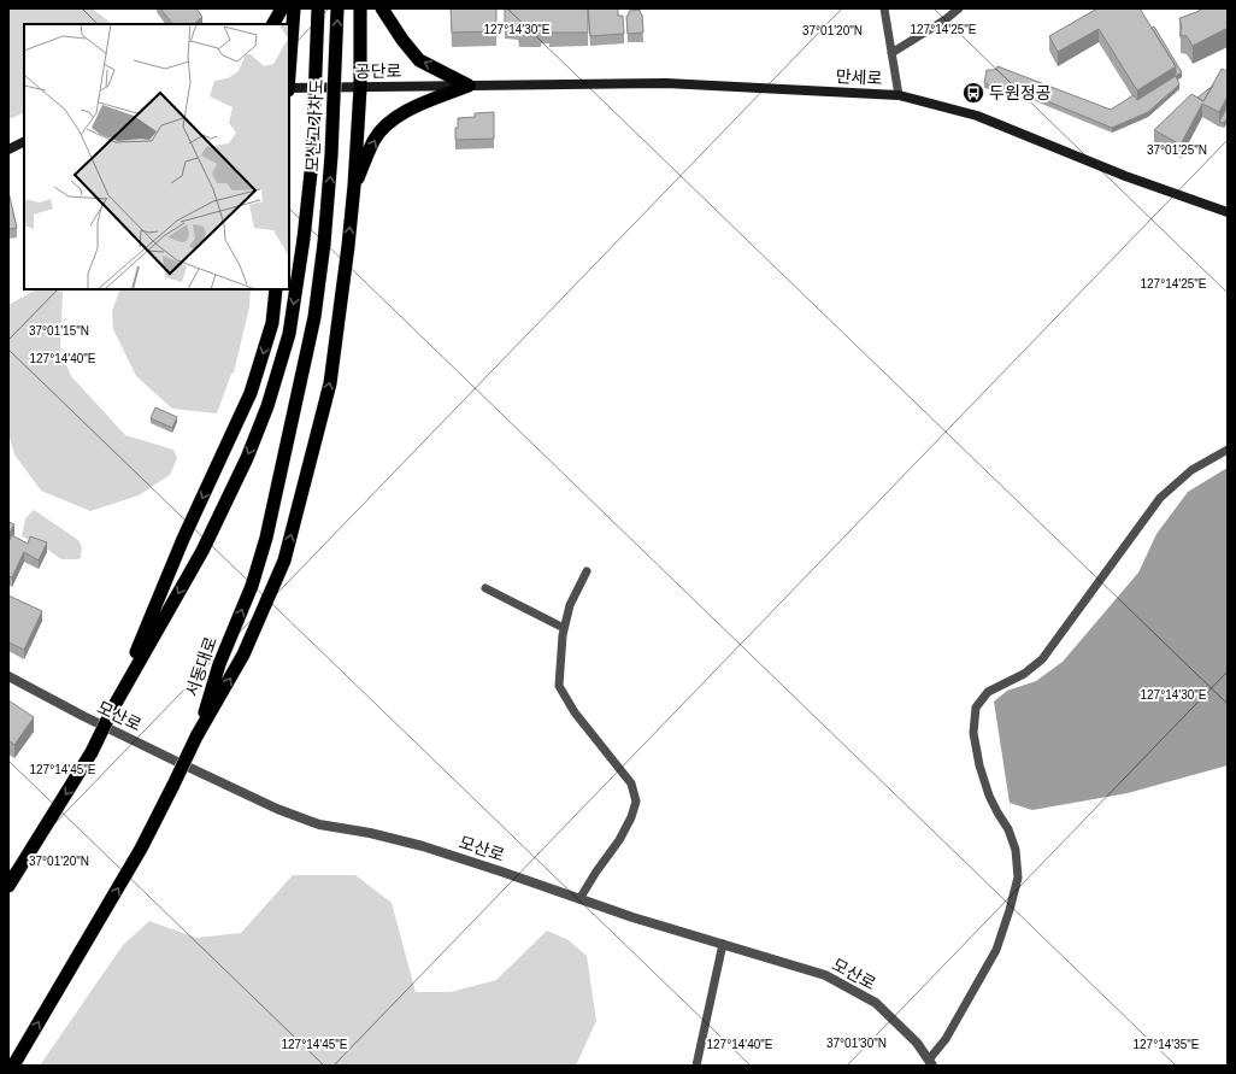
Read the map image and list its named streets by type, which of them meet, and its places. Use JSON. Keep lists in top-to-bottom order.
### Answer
{
  "streets": {
    "highway": ["모산고가차도", "서동대로"],
    "main road": ["공단로", "만세로"],
    "street": ["모산로"]
  },
  "crossings": [
    ["공단로", "만세로"],
    ["모산고가차도", "서동대로"]
  ],
  "places": {
    "bus stop": ["두원정공"]
  },
  "coordinates": [
    "127°14'30\"E",
    "127°14'25\"E",
    "37°01'20\"N",
    "37°01'25\"N",
    "37°01'15\"N",
    "127°14'40\"E",
    "127°14'45\"E",
    "37°01'30\"N",
    "127°14'35\"E"
  ]
}
